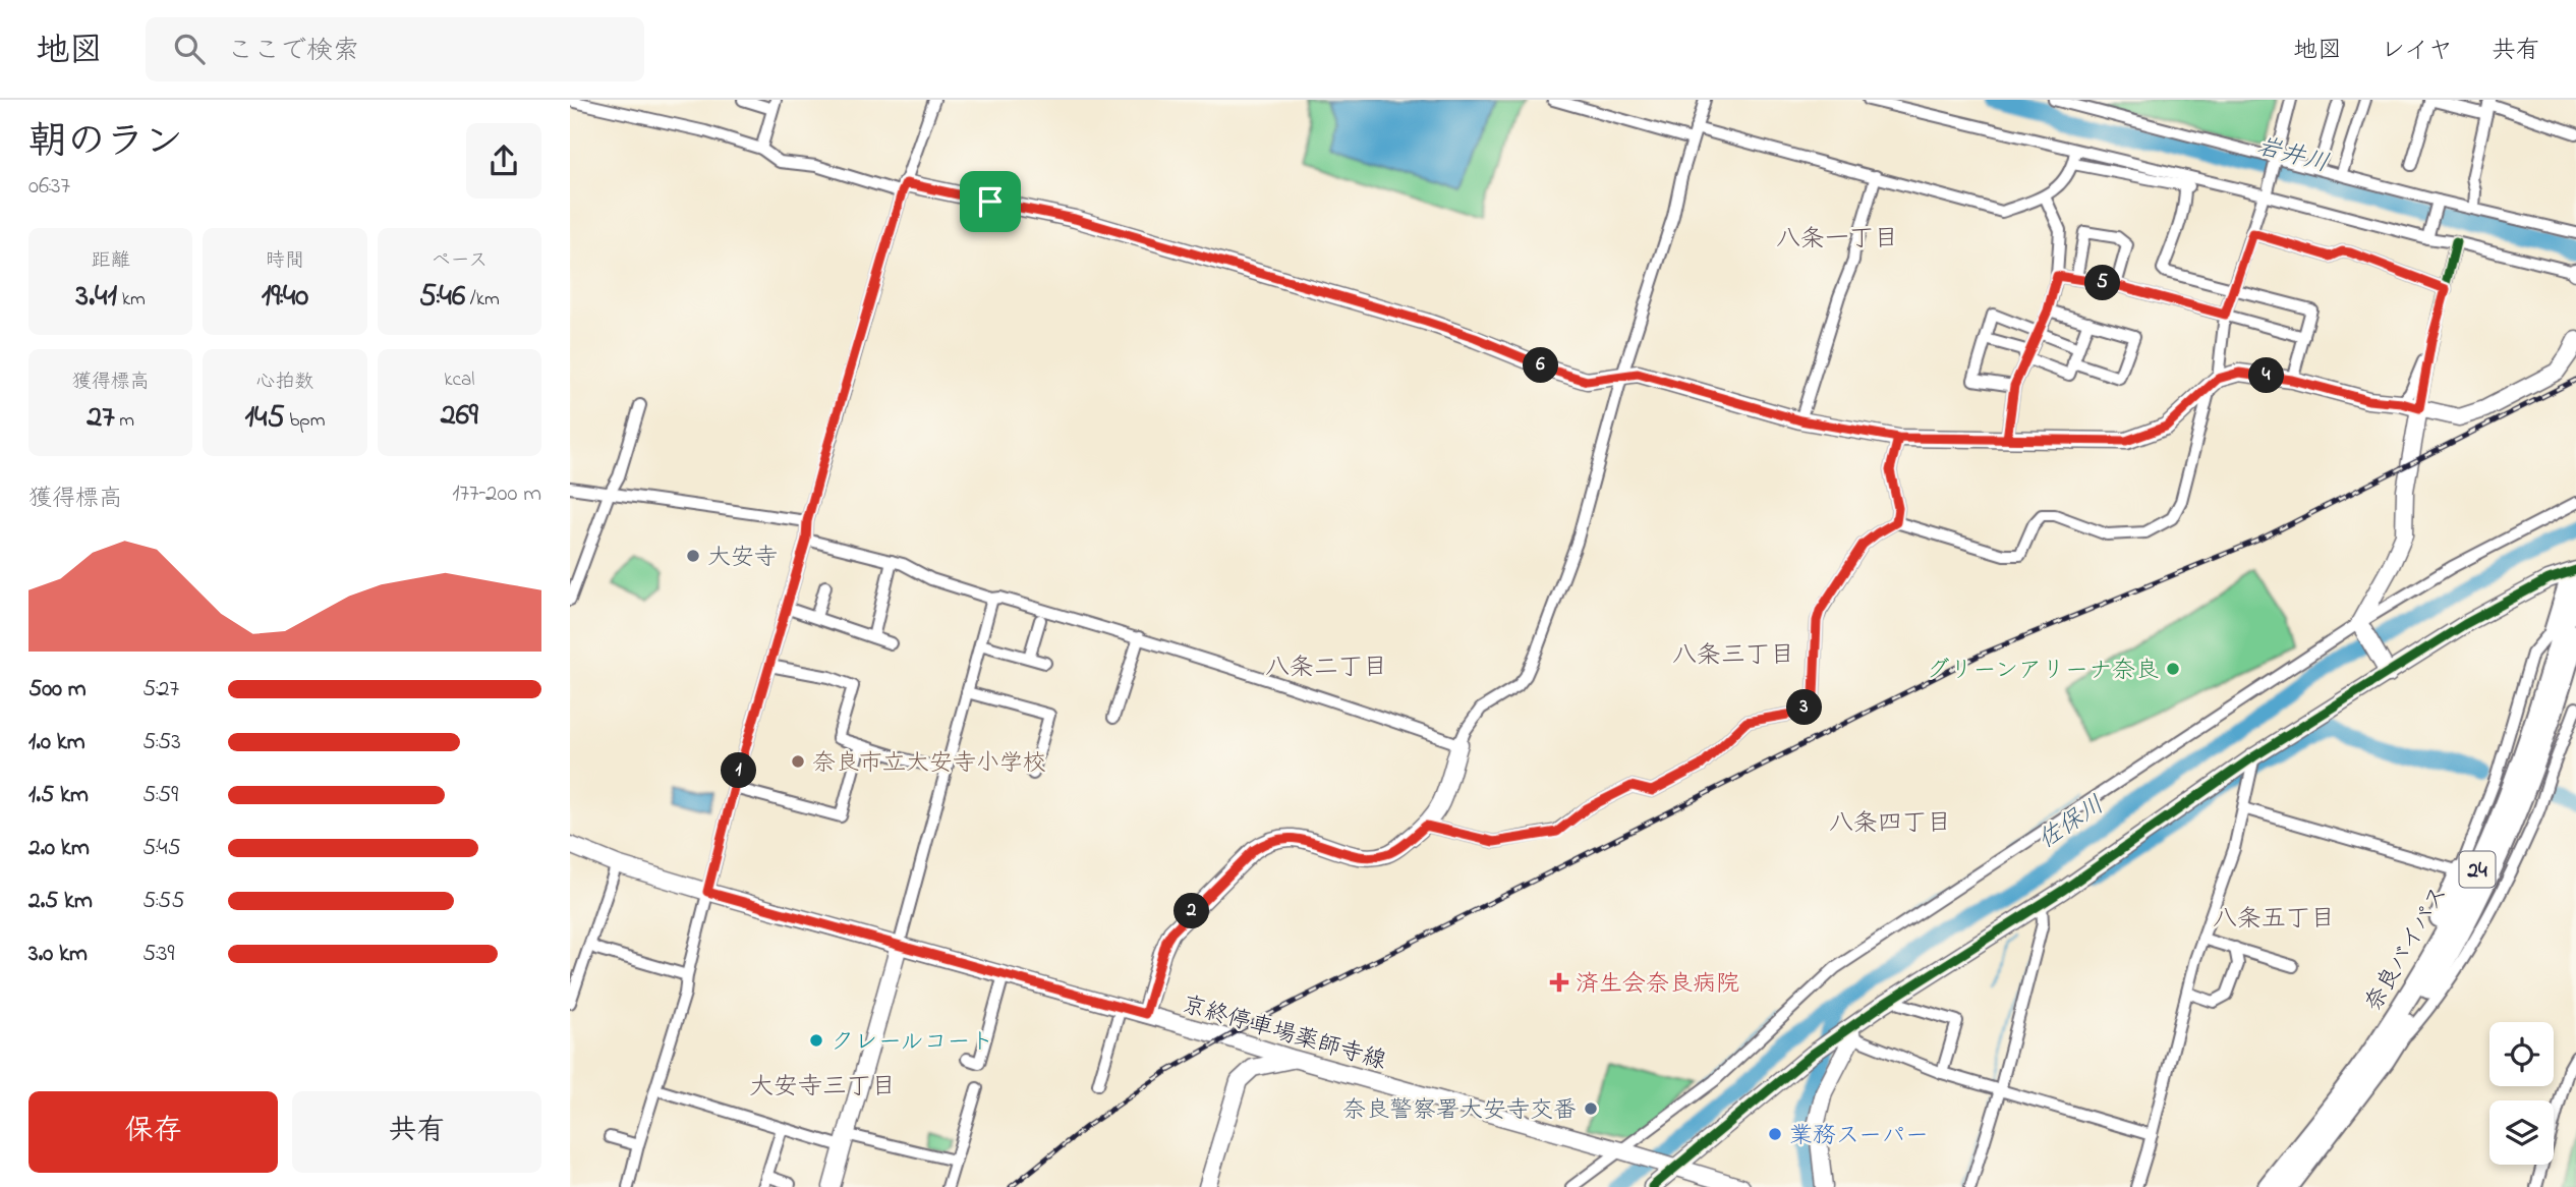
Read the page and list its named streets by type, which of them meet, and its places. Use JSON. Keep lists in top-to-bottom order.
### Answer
{
  "streets": {
    "highway": ["24", "奈良バイパス"],
    "street": ["京終停車場薬師寺線"]
  },
  "districts": [
    "八条一丁目",
    "八条三丁目",
    "八条二丁目",
    "八条四丁目",
    "八条五丁目",
    "大安寺三丁目"
  ],
  "water": ["岩井川", "佐保川"],
  "places": {
    "other": [
      "大安寺",
      "グリーンアリーナ奈良",
      "奈良市立大安寺小学校",
      "クレールコート",
      "奈良警察署大安寺交番",
      "業務スーパー"
    ],
    "health": ["済生会奈良病院"]
  },
  "page": {
    "header": "地図",
    "search": "ここで検索",
    "nav": ["地図", "レイヤ", "共有"],
    "heading": ["朝のラン", "06:37"],
    "stats": [
      ["距離", "3.41 km"],
      ["時間", "19:40"],
      ["ペース", "5:46 /km"],
      ["獲得標高", "27 m"],
      ["心拍数", "145 bpm"],
      ["kcal", "269"]
    ],
    "pins": [
      "5",
      "6",
      "4",
      "3",
      "1",
      "2"
    ],
    "chart": ["獲得標高", "177–200 m"],
    "list": [
      {
        "name": "500 m",
        "note": "5:27"
      },
      {
        "name": "1.0 km",
        "note": "5:53"
      },
      {
        "name": "1.5 km",
        "note": "5:59"
      },
      {
        "name": "2.0 km",
        "note": "5:45"
      },
      {
        "name": "2.5 km",
        "note": "5:55"
      },
      {
        "name": "3.0 km",
        "note": "5:39"
      }
    ],
    "buttons": ["保存", "共有"]
  }
}
